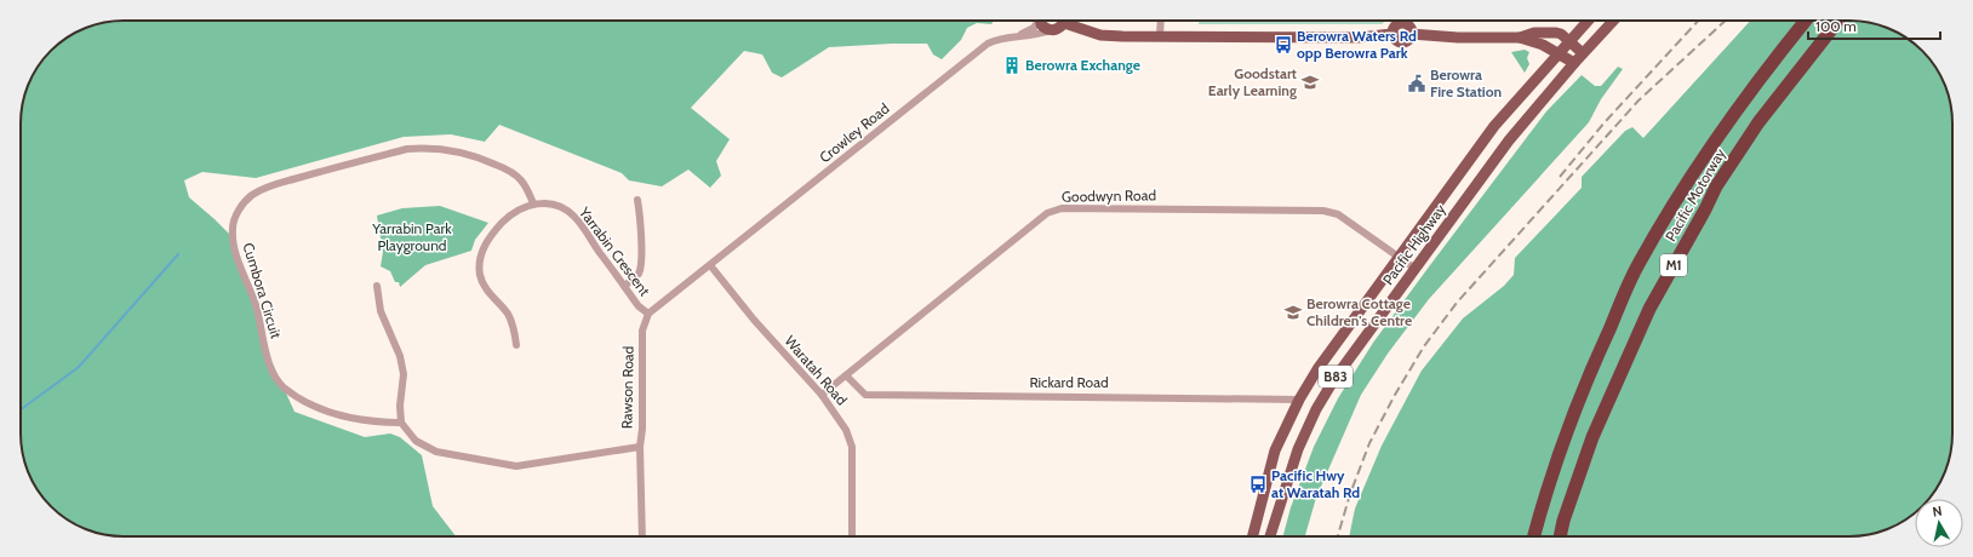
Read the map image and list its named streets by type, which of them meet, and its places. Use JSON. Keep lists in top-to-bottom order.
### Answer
{
  "streets": {
    "highway": ["Pacific Motorway", "M1"],
    "main road": ["Pacific Highway", "B83"],
    "street": [
      "Crowley Road",
      "Goodwyn Road",
      "Yarrabin Crescent",
      "Cumbora Circuit",
      "Waratah Road",
      "Rickard Road",
      "Rawson Road"
    ]
  },
  "crossings": [
    ["Crowley Road", "Waratah Road"],
    ["Goodwyn Road", "Pacific Highway"],
    ["Goodwyn Road", "Waratah Road"],
    ["Goodwyn Road", "Rickard Road"],
    ["Pacific Highway", "Rickard Road"],
    ["Yarrabin Crescent", "Cumbora Circuit"],
    ["Yarrabin Crescent", "Rawson Road"]
  ],
  "parks": ["Yarrabin Park Playground"],
  "places": {
    "bus stop": ["Berowra Waters Rd opp Berowra Park", "Pacific Hwy at Waratah Rd"],
    "building": ["Berowra Exchange"],
    "school or university": ["Goodstart Early Learning", "Berowra Cottage Children's Centre"],
    "public building": ["Berowra Fire Station"]
  },
  "scale_bar": "100 m",
  "north": "top"
}
